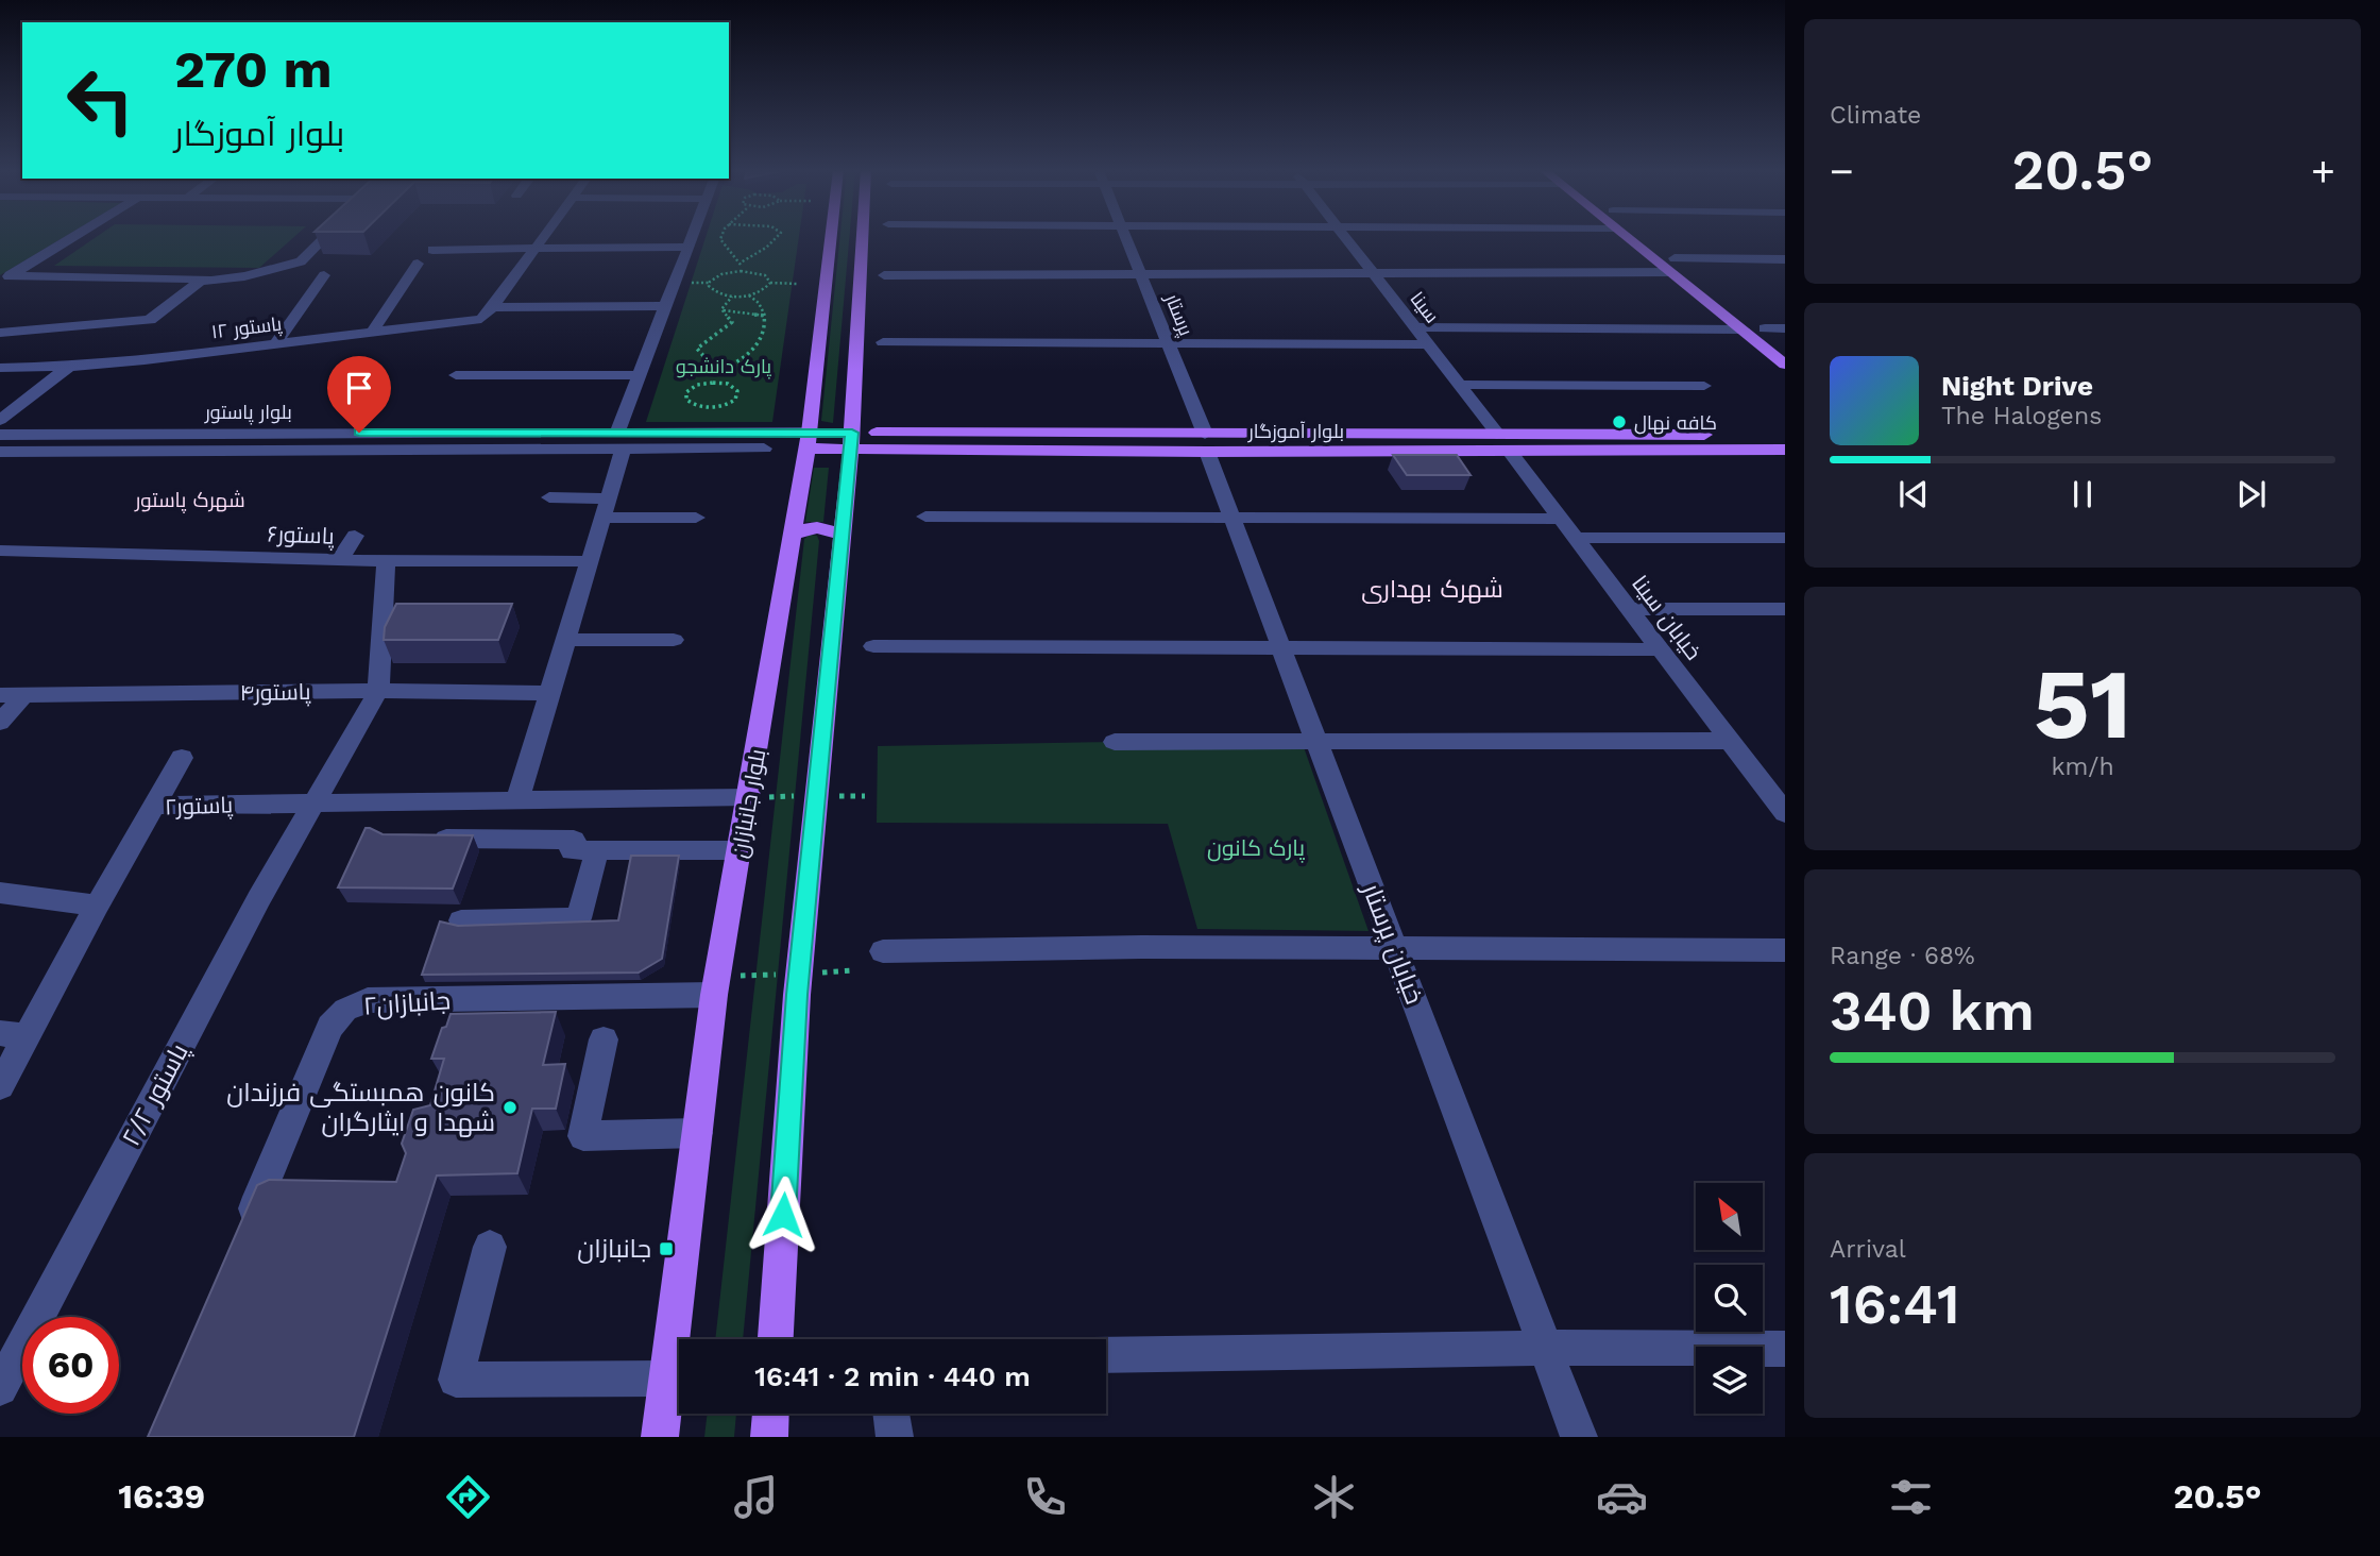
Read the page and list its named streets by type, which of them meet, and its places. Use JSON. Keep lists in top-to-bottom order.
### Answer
{
  "streets": {
    "main road": ["بلوار آموزگار", "بلوار جانبازان"],
    "street": [
      "سینا",
      "پرستار",
      "۱۲ پاستور",
      "بلوار پاستور",
      "پاستور۶",
      "خیابان سینا",
      "پاستور۴",
      "پاستور۲",
      "خیابان پرستار",
      "جانبازان۲",
      "پاستور ۲/۲"
    ]
  },
  "crossings": [
    ["سینا", "بلوار آموزگار"],
    ["پرستار", "بلوار آموزگار"],
    ["پرستار", "خیابان پرستار"],
    ["بلوار پاستور", "بلوار آموزگار"],
    ["بلوار پاستور", "بلوار جانبازان"],
    ["بلوار آموزگار", "خیابان سینا"],
    ["بلوار آموزگار", "بلوار جانبازان"],
    ["بلوار آموزگار", "خیابان پرستار"],
    ["پاستور۴", "پاستور ۲/۲"],
    ["بلوار جانبازان", "پاستور۲"],
    ["بلوار جانبازان", "جانبازان۲"],
    ["پاستور۲", "پاستور ۲/۲"]
  ],
  "districts": ["شهرک پاستور", "شهرک بهداری"],
  "parks": ["پارک دانشجو", "پارک کانون"],
  "places": {
    "other": ["کافه نهال", "کانون همبستگی فرزندان شهدا و ایثارگران"],
    "transit": ["جانبازان"]
  },
  "north": "top left",
  "page": {
    "tile": [
      "Climate",
      ["51", "km/h"],
      ["Range · 68%", "340 km"],
      ["Arrival", "16:41"]
    ],
    "turn": ["270 m", "بلوار آموزگار"],
    "heat": ["−", "20.5°", "+"],
    "song": ["Night Drive", "The Halogens"],
    "limit": "60",
    "trip": "16:41 · 2 min · 440 m",
    "tabs": ["16:39", "20.5°"]
  }
}
